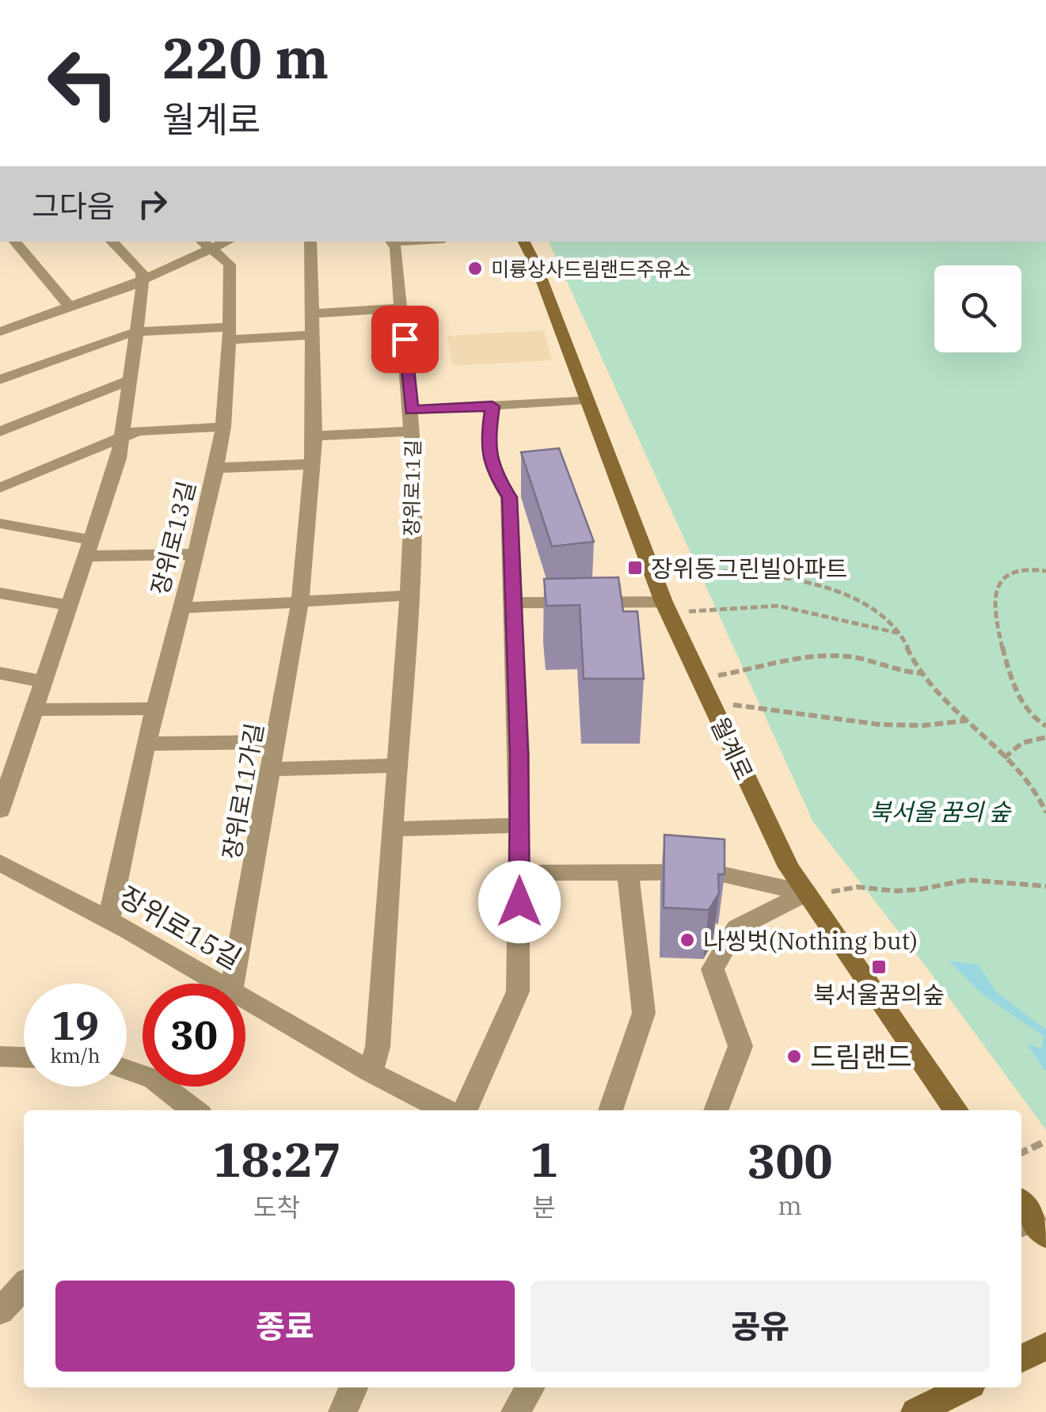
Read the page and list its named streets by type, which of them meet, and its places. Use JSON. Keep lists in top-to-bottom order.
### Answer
{
  "streets": {
    "main road": ["월계로"],
    "street": [
      "장위로11길",
      "장위로13길",
      "장위로11가길",
      "장위로15길"
    ]
  },
  "crossings": [
    ["장위로11길", "장위로15길"],
    ["장위로13길", "장위로15길"]
  ],
  "parks": ["북서울 꿈의 숲"],
  "places": {
    "other": ["미륭상사드림랜드주유소", "나씽벗(Nothing but)", "드림랜드"],
    "transit": ["장위동그린빌아파트", "북서울꿈의숲"]
  },
  "page": {
    "turn": ["220 m", "월계로"],
    "then": "그다음",
    "speed": "19 km/h",
    "limit": "30",
    "eta": [
      "18:27",
      "도착",
      "1",
      "분",
      "300",
      "m"
    ],
    "buttons": ["종료", "공유"]
  }
}
